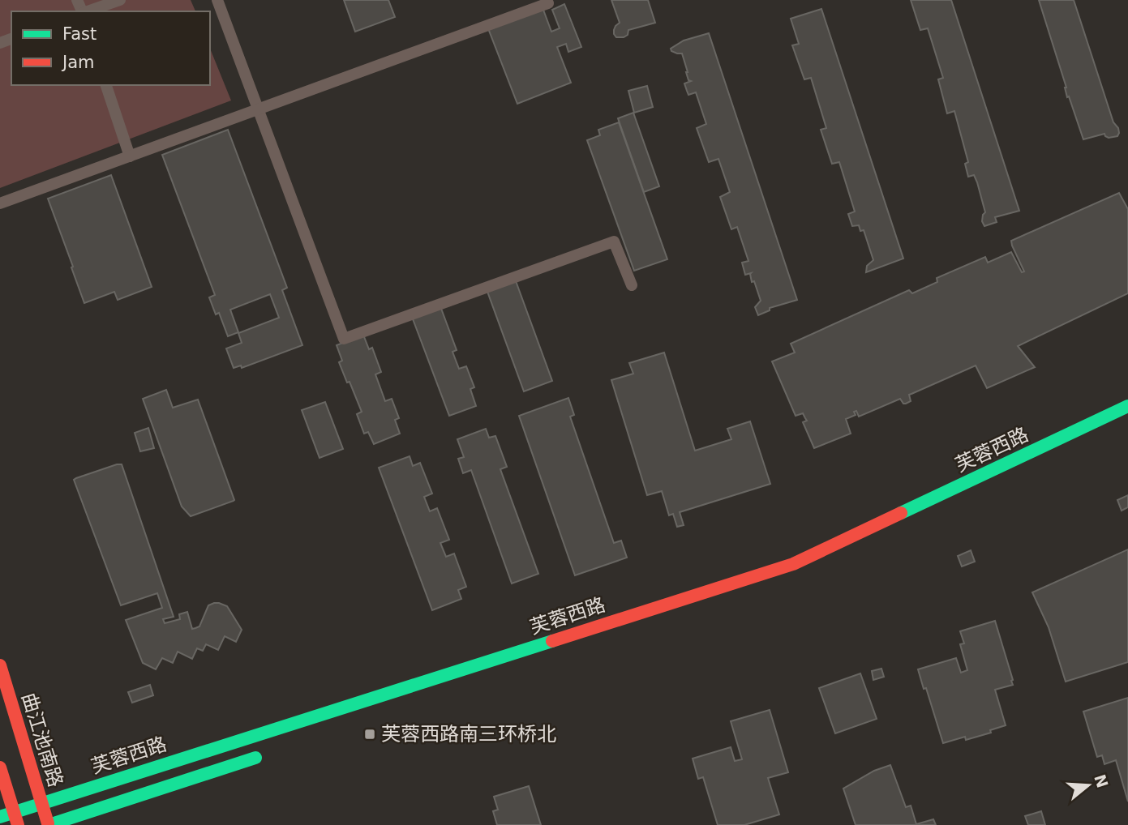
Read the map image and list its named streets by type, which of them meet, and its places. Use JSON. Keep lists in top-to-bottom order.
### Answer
{
  "streets": {
    "main road": ["芙蓉西路", "曲江池南路"]
  },
  "crossings": [
    ["芙蓉西路", "曲江池南路"]
  ],
  "places": {
    "transit": ["芙蓉西路南三环桥北"]
  },
  "legend": ["Fast", "Jam"],
  "north": "right"
}
